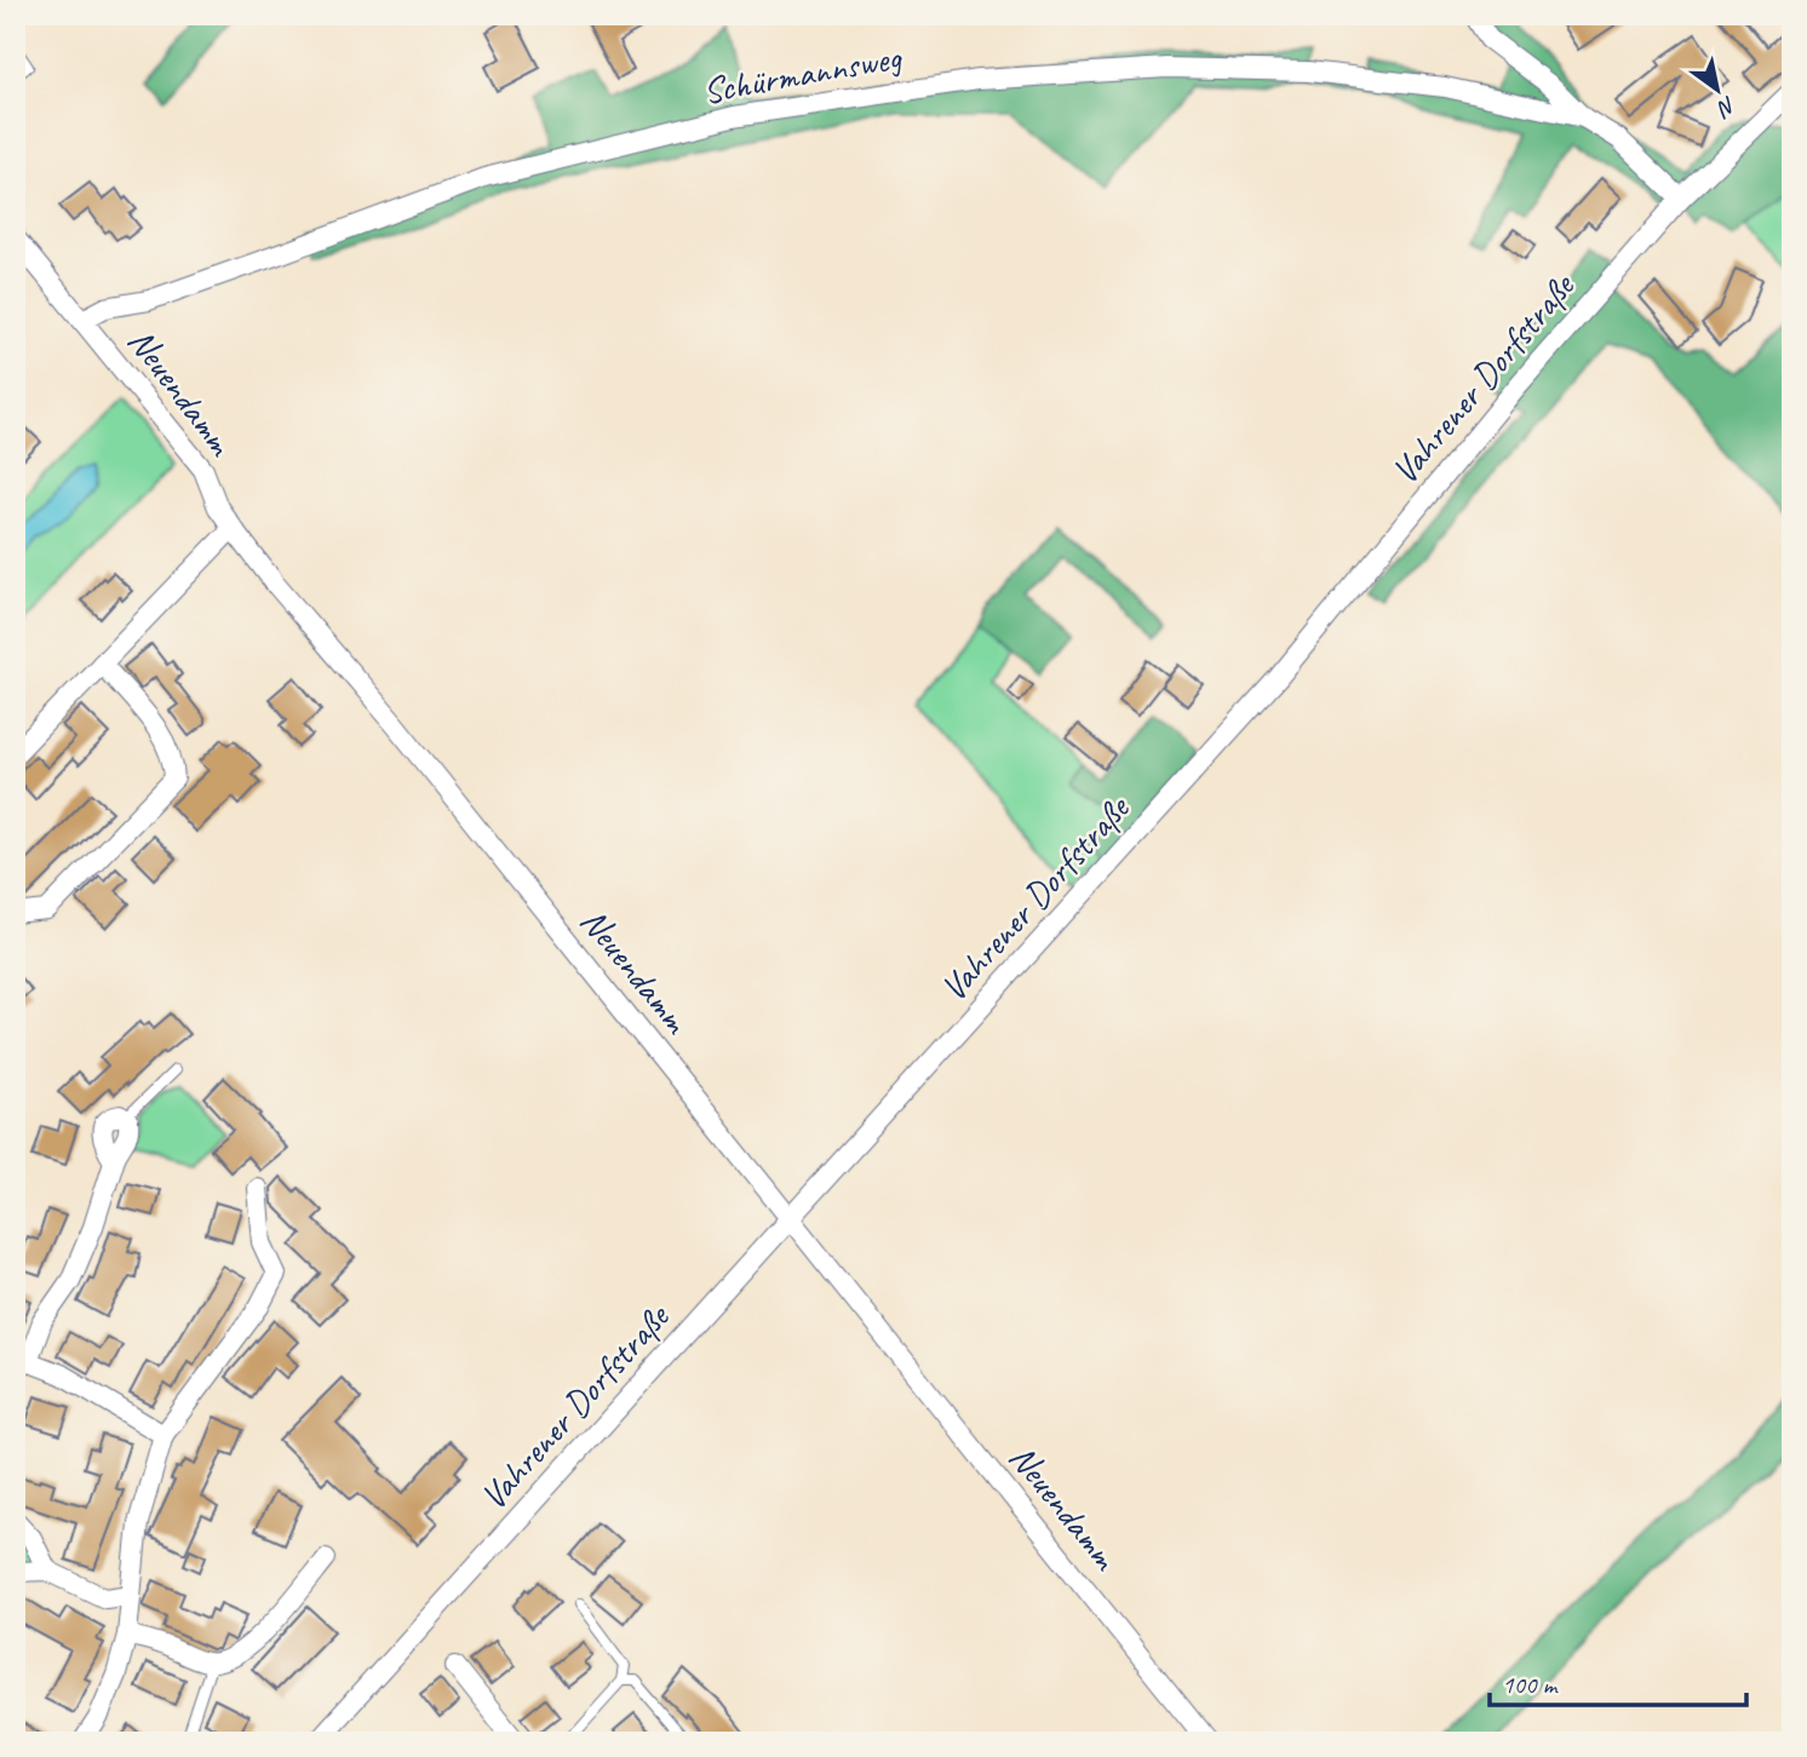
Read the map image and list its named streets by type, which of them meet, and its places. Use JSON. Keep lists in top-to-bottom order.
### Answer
{
  "streets": {
    "street": ["Schürmannsweg", "Vahrener Dorfstraße", "Neuendamm"]
  },
  "crossings": [
    ["Schürmannsweg", "Vahrener Dorfstraße"],
    ["Schürmannsweg", "Neuendamm"],
    ["Vahrener Dorfstraße", "Neuendamm"]
  ],
  "scale_bar": "100 m",
  "north": "bottom right"
}
